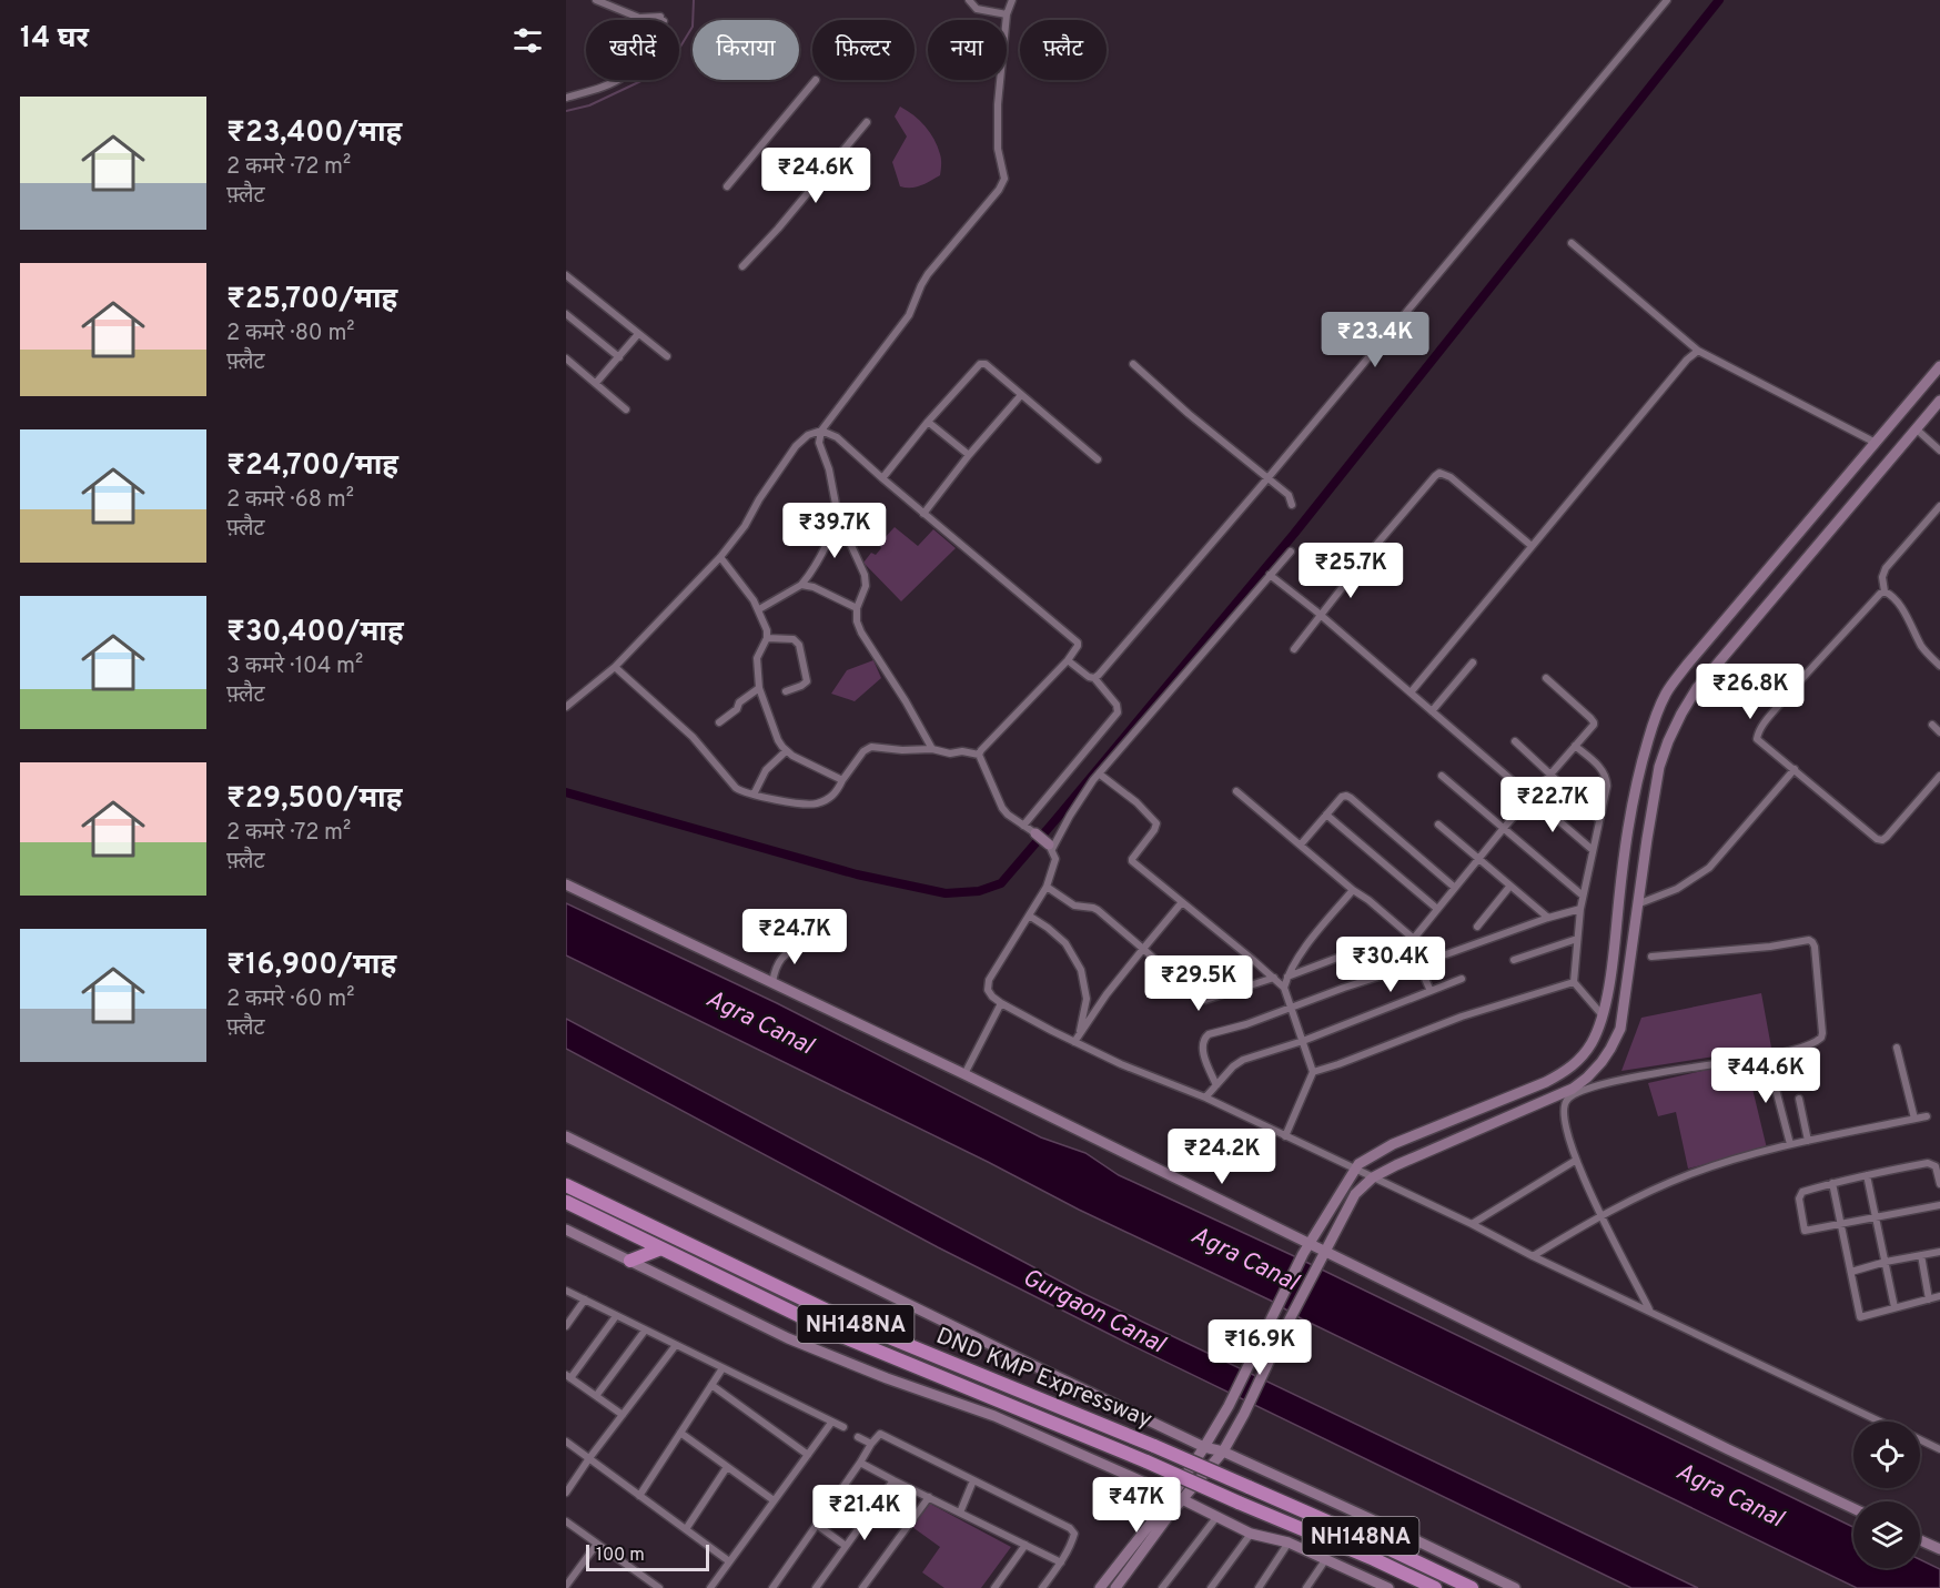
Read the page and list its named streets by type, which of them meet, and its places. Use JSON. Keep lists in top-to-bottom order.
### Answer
{
  "streets": {
    "highway": ["NH148NA", "DND KMP Expressway"]
  },
  "water": ["Agra Canal", "Gurgaon Canal"],
  "scale_bar": "100 m",
  "page": {
    "heading": "14 घर",
    "chip": [
      "खरीदें",
      "किराया",
      "फ़िल्टर",
      "नया",
      "फ़्लैट"
    ],
    "list": [
      {
        "name": "₹23,400/माह",
        "note": "2 कमरे · 72 m² · फ़्लैट"
      },
      {
        "name": "₹25,700/माह",
        "note": "2 कमरे · 80 m² · फ़्लैट"
      },
      {
        "name": "₹24,700/माह",
        "note": "2 कमरे · 68 m² · फ़्लैट"
      },
      {
        "name": "₹30,400/माह",
        "note": "3 कमरे · 104 m² · फ़्लैट"
      },
      {
        "name": "₹29,500/माह",
        "note": "2 कमरे · 72 m² · फ़्लैट"
      },
      {
        "name": "₹16,900/माह",
        "note": "2 कमरे · 60 m² · फ़्लैट"
      }
    ],
    "price": [
      "₹24.6K",
      "₹23.4K",
      "₹39.7K",
      "₹25.7K",
      "₹26.8K",
      "₹22.7K",
      "₹24.7K",
      "₹30.4K",
      "₹29.5K",
      "₹44.6K",
      "₹24.2K",
      "₹16.9K",
      "₹47K",
      "₹21.4K"
    ],
    "scale": "100 m"
  }
}
